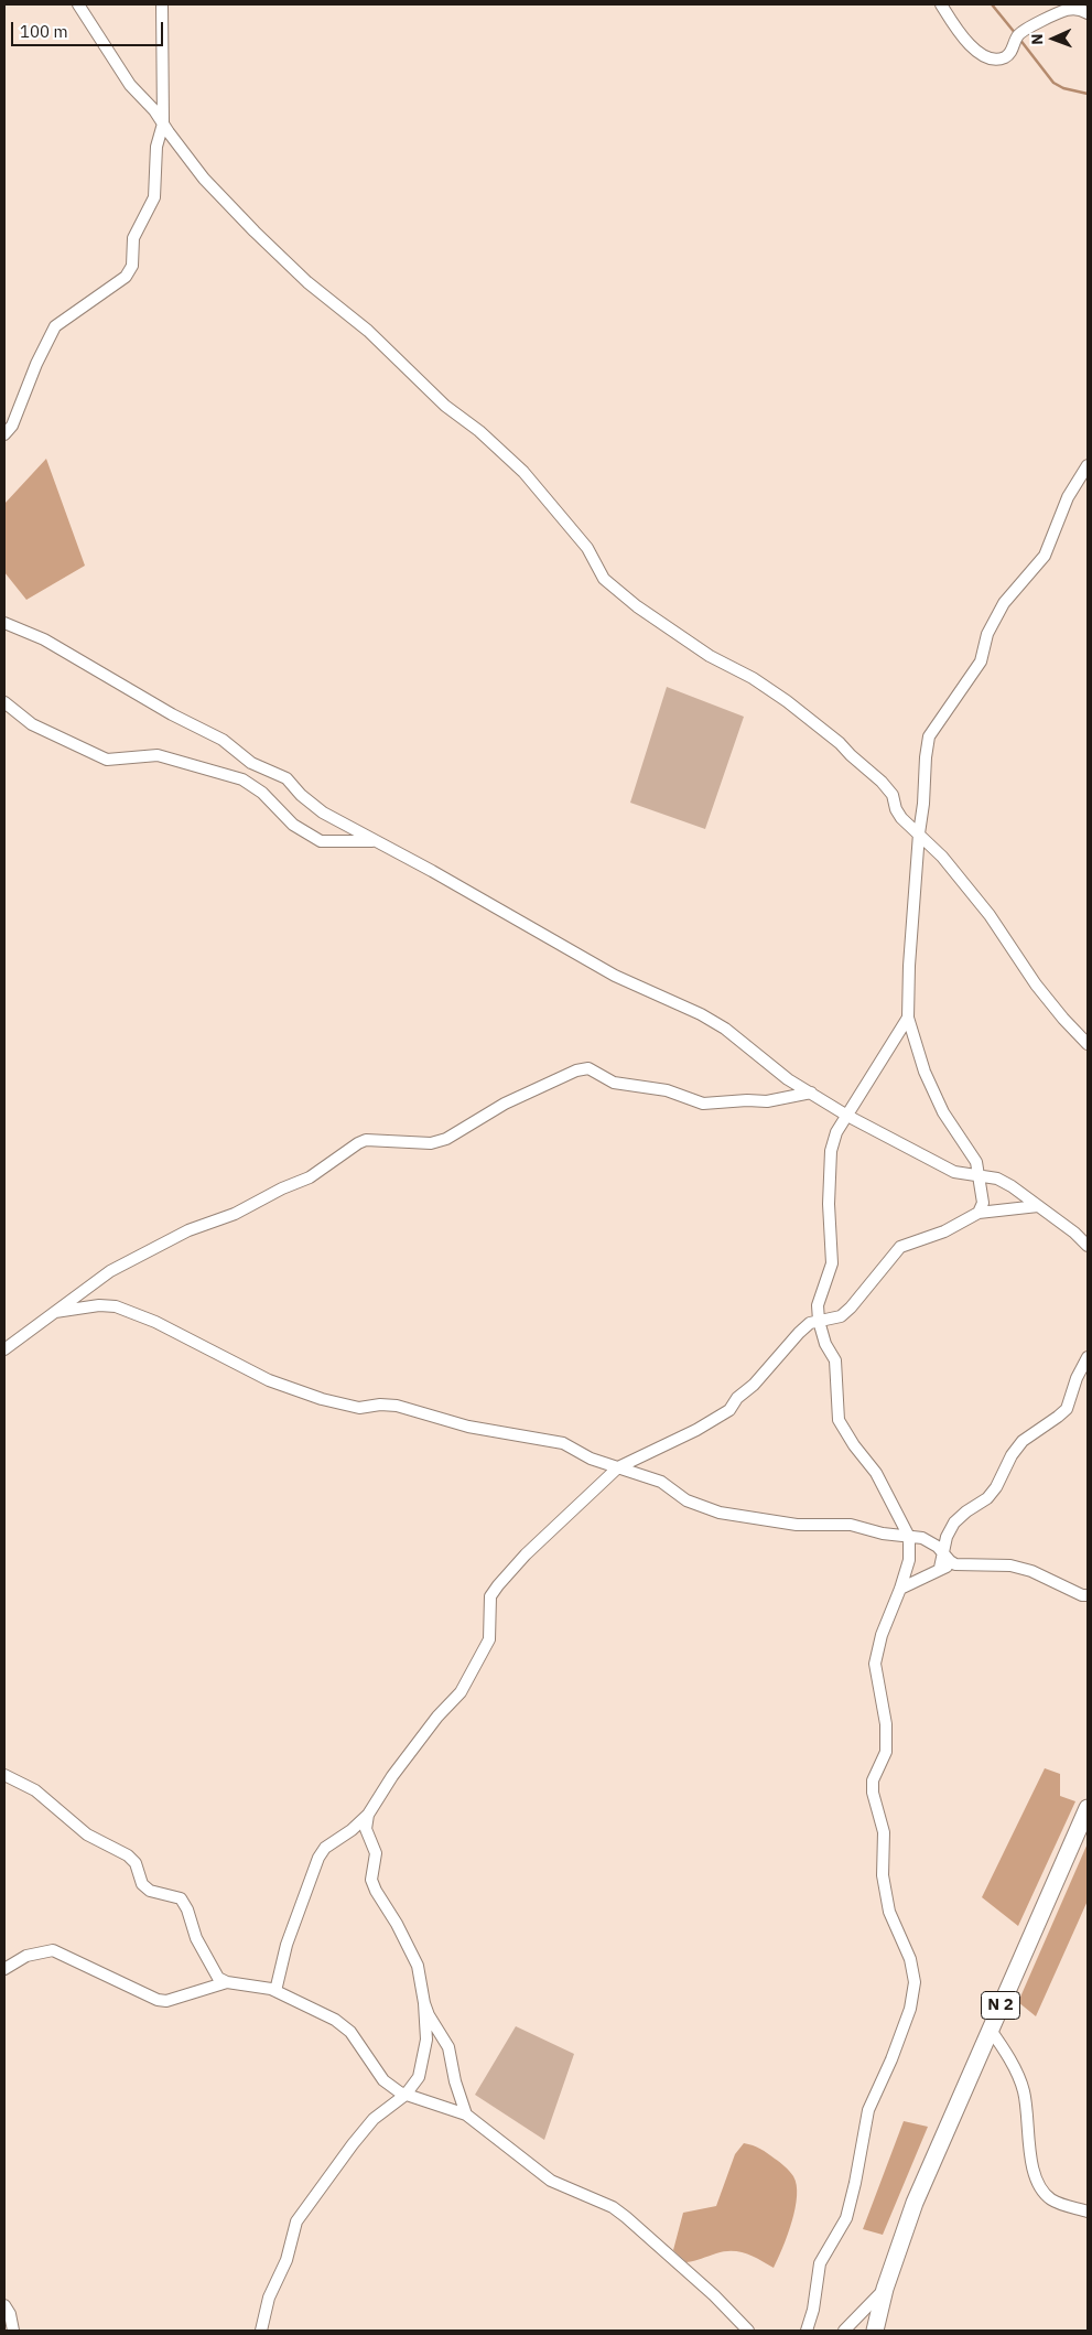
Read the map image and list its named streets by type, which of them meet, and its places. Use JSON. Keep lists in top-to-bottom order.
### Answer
{
  "streets": {
    "main road": ["N 2"]
  },
  "scale_bar": "100 m",
  "north": "left"
}
